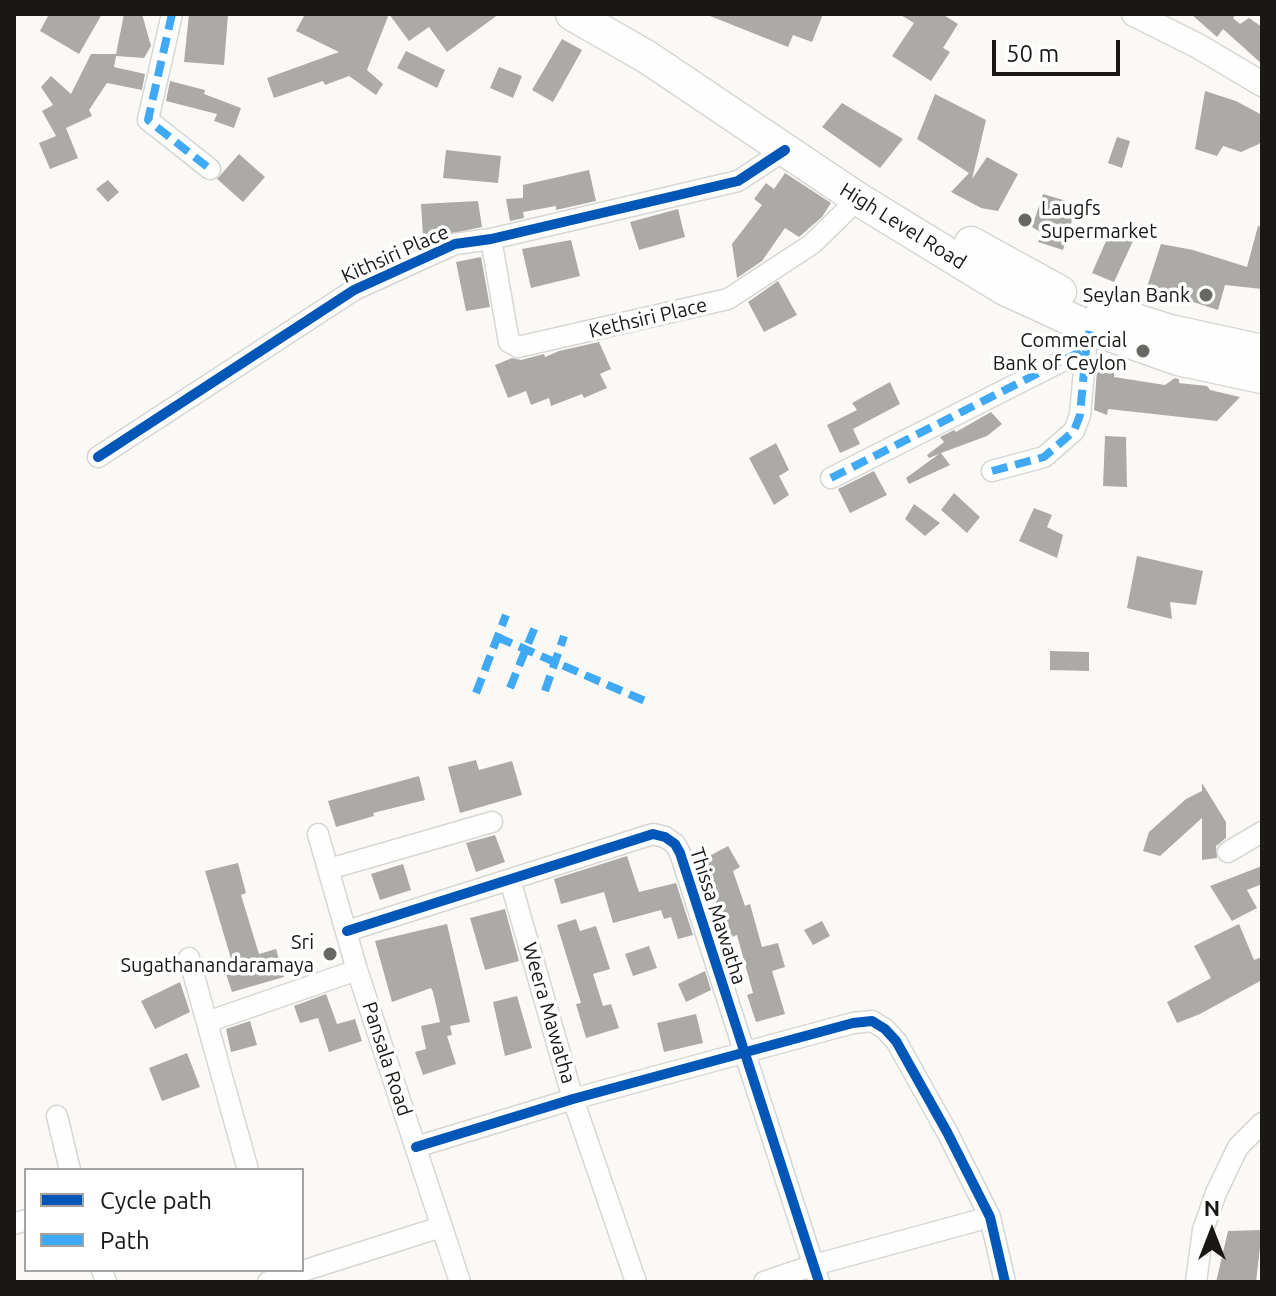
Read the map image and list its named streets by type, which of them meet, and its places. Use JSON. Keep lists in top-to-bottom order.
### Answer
{
  "streets": {
    "highway": ["High Level Road"],
    "street": [
      "Kithsiri Place",
      "Kethsiri Place",
      "Thissa Mawatha",
      "Weera Mawatha",
      "Pansala Road"
    ]
  },
  "crossings": [
    ["High Level Road", "Kithsiri Place"],
    ["High Level Road", "Kethsiri Place"],
    ["Kithsiri Place", "Kethsiri Place"],
    ["Thissa Mawatha", "Weera Mawatha"],
    ["Thissa Mawatha", "Pansala Road"]
  ],
  "places": [
    "Laugfs Supermarket",
    "Seylan Bank",
    "Commercial Bank of Ceylon",
    "Sri Sugathanandaramaya"
  ],
  "legend": ["Cycle path", "Path"],
  "scale_bar": "50 m",
  "north": "top"
}
